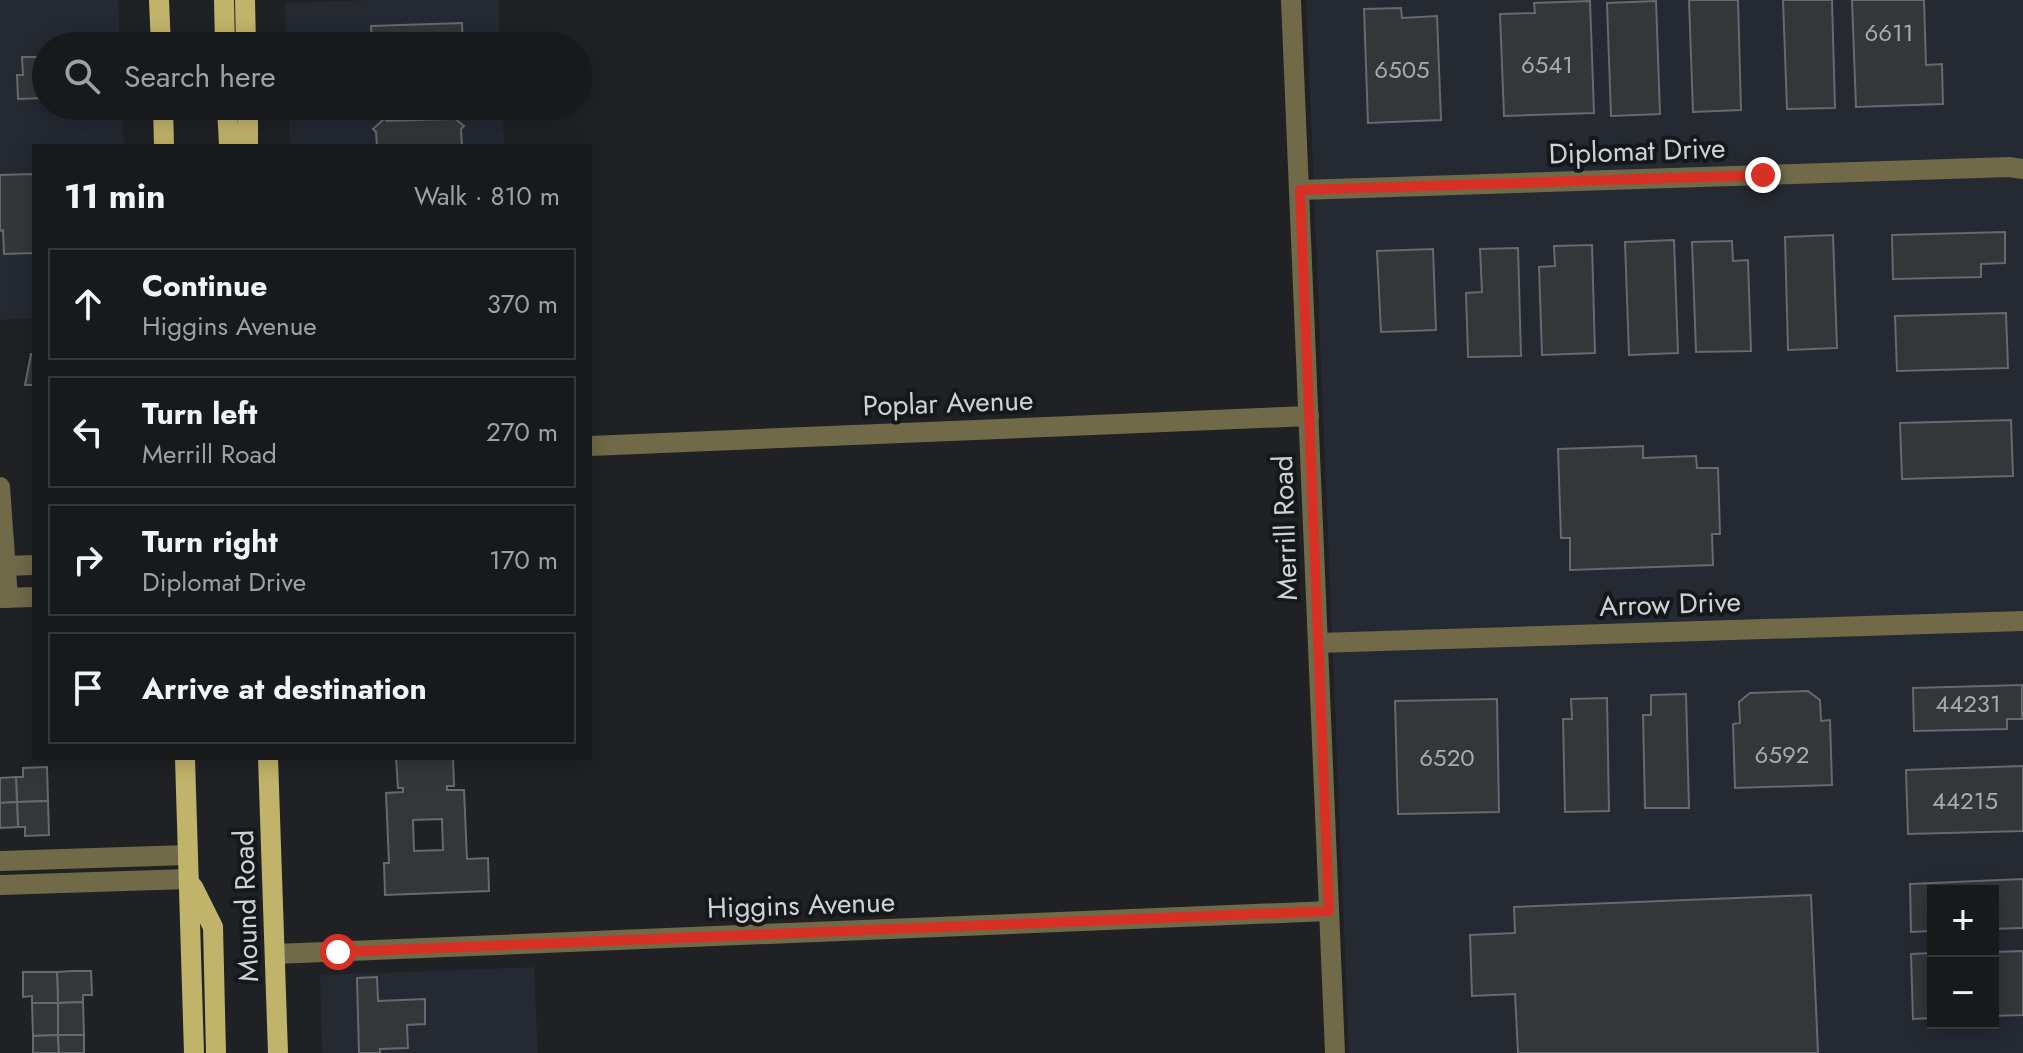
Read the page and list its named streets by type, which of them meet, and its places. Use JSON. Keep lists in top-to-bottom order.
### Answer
{
  "streets": {
    "main road": ["Mound Road"],
    "street": [
      "Diplomat Drive",
      "Poplar Avenue",
      "Merrill Road",
      "Arrow Drive",
      "Higgins Avenue"
    ]
  },
  "crossings": [
    ["Diplomat Drive", "Merrill Road"],
    ["Poplar Avenue", "Merrill Road"],
    ["Merrill Road", "Arrow Drive"],
    ["Merrill Road", "Higgins Avenue"],
    ["Higgins Avenue", "Mound Road"]
  ],
  "house_numbers": [
    "6611",
    "6541",
    "6505",
    "44231",
    "6592",
    "6520",
    "44215"
  ],
  "page": {
    "search": "Search here",
    "heading": ["11 min", "Walk · 810 m"],
    "list": [
      ["Continue", "Higgins Avenue", "370 m"],
      ["Turn left", "Merrill Road", "270 m"],
      ["Turn right", "Diplomat Drive", "170 m"],
      "Arrive at destination"
    ],
    "map_buttons": ["+", "−"]
  }
}
